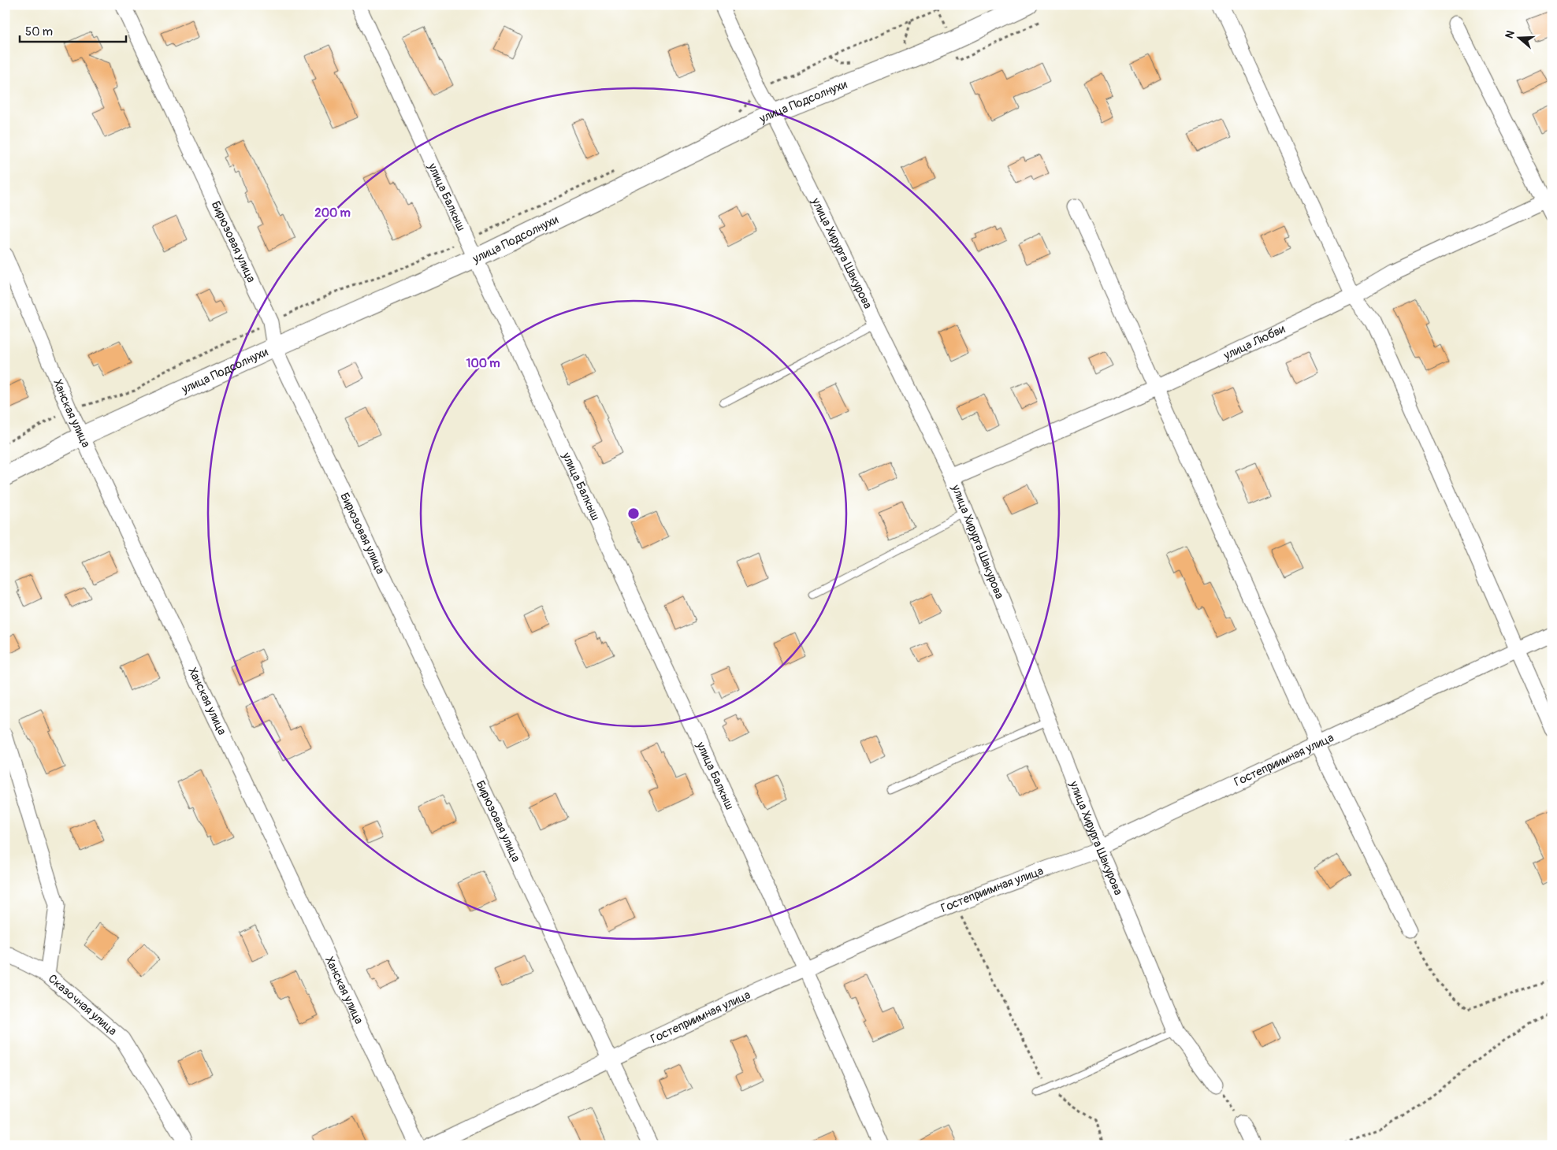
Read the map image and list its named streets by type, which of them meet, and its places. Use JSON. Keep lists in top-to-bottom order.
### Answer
{
  "streets": {
    "street": [
      "улица Подсолнухи",
      "улица Балкыш",
      "Бирюзовая улица",
      "улица Хирурга Шакурова",
      "улица Любви",
      "Ханская улица",
      "Гостеприимная улица",
      "Сказочная улица"
    ]
  },
  "crossings": [
    ["улица Подсолнухи", "улица Балкыш"],
    ["улица Подсолнухи", "Бирюзовая улица"],
    ["улица Подсолнухи", "улица Хирурга Шакурова"],
    ["улица Подсолнухи", "Ханская улица"],
    ["улица Балкыш", "Гостеприимная улица"],
    ["Бирюзовая улица", "Гостеприимная улица"],
    ["улица Хирурга Шакурова", "улица Любви"],
    ["улица Хирурга Шакурова", "Гостеприимная улица"]
  ],
  "scale_bar": "50 m",
  "north": "left",
  "rings": ["200 m", "100 m"]
}
